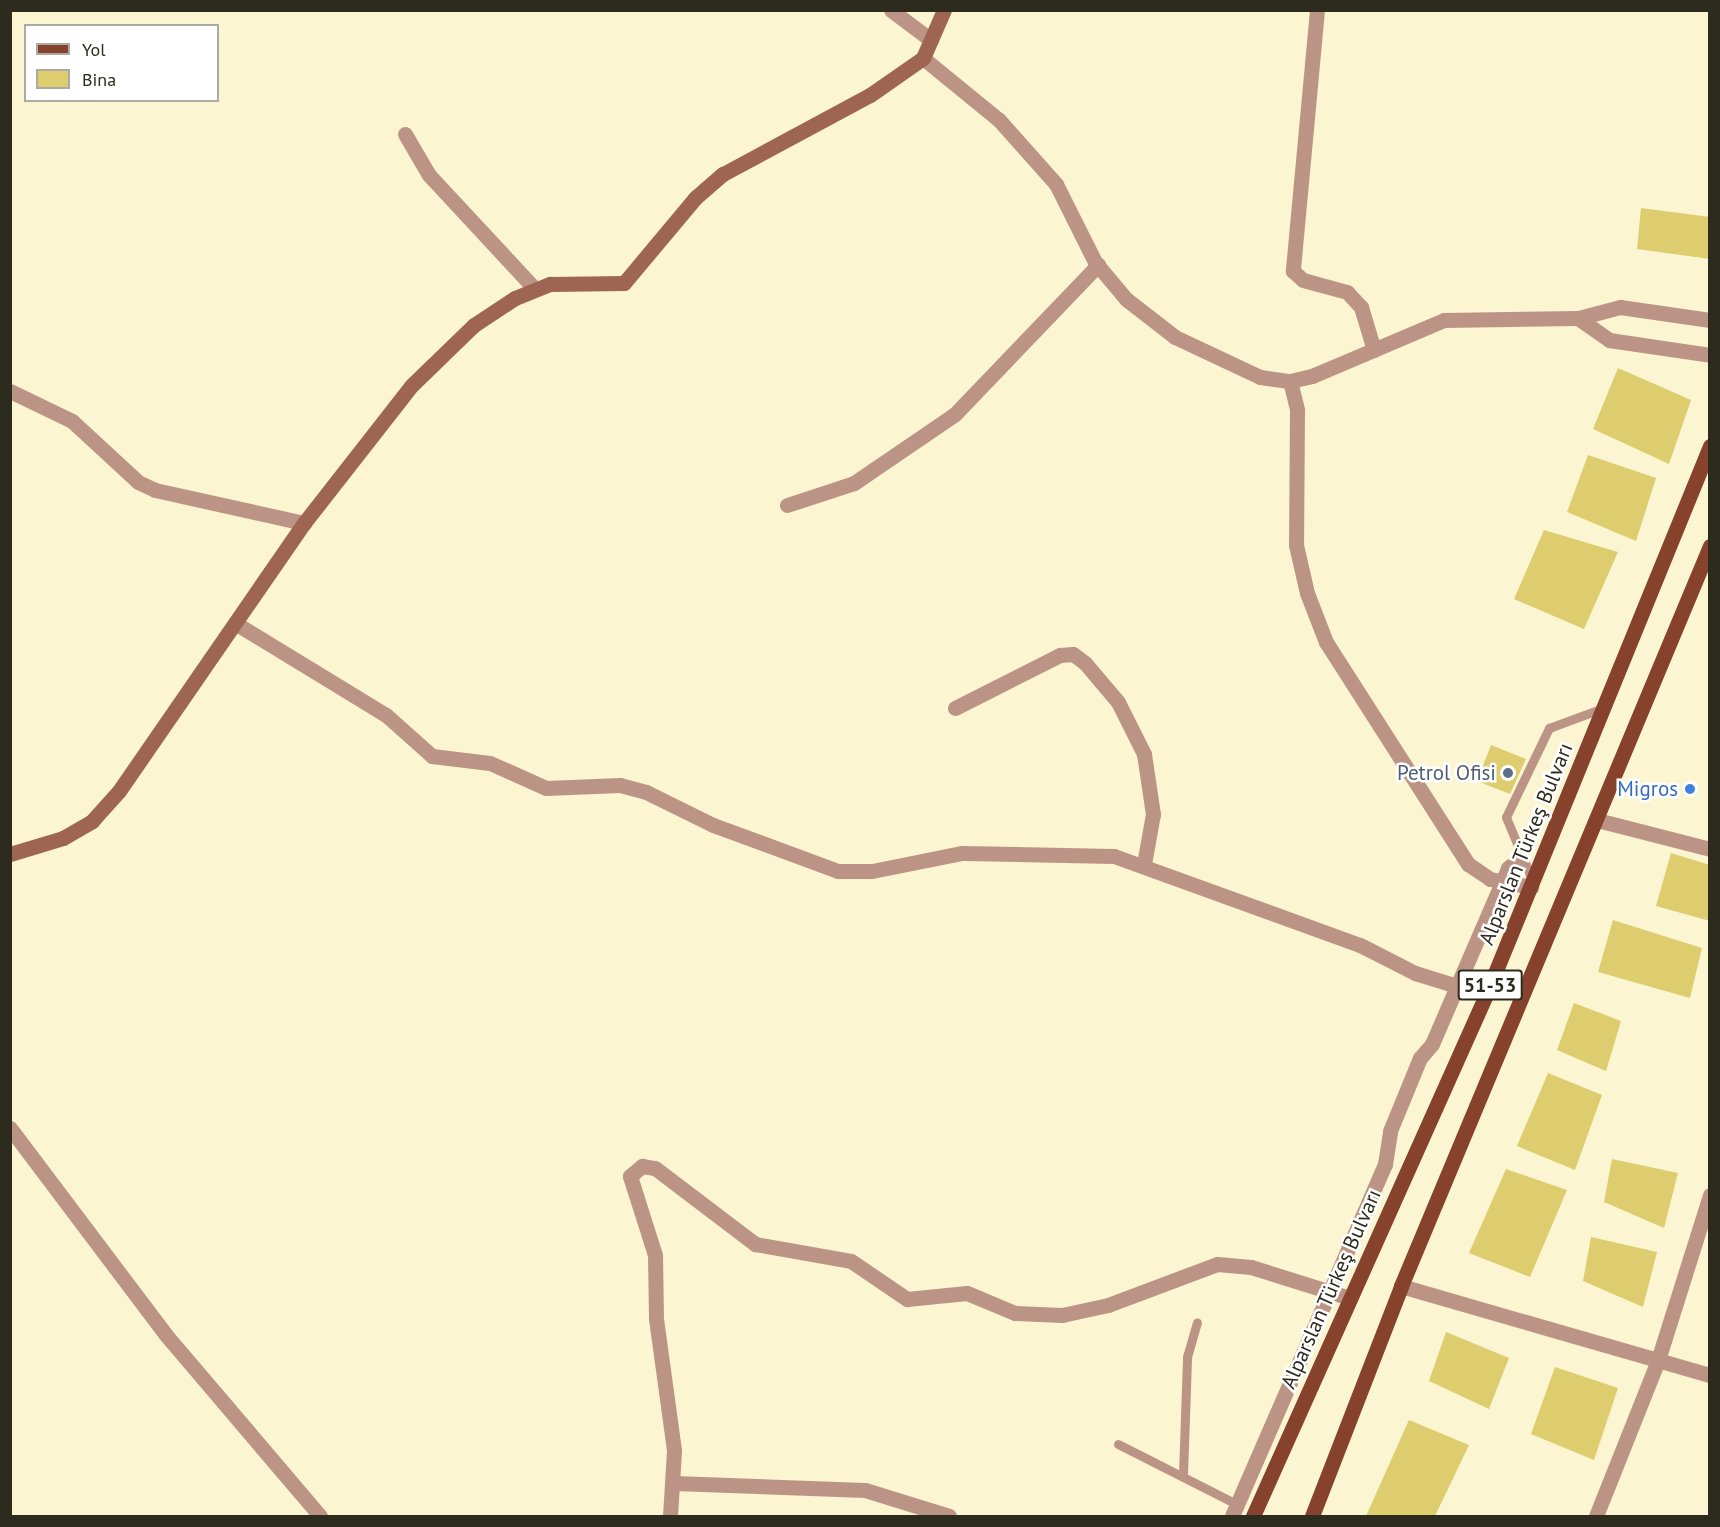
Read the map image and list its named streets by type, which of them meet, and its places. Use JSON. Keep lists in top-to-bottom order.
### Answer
{
  "streets": {
    "main road": ["Alparslan Türkeş Bulvarı", "51-53"]
  },
  "places": ["Petrol Ofisi", "Migros"],
  "legend": ["Yol", "Bina"]
}
